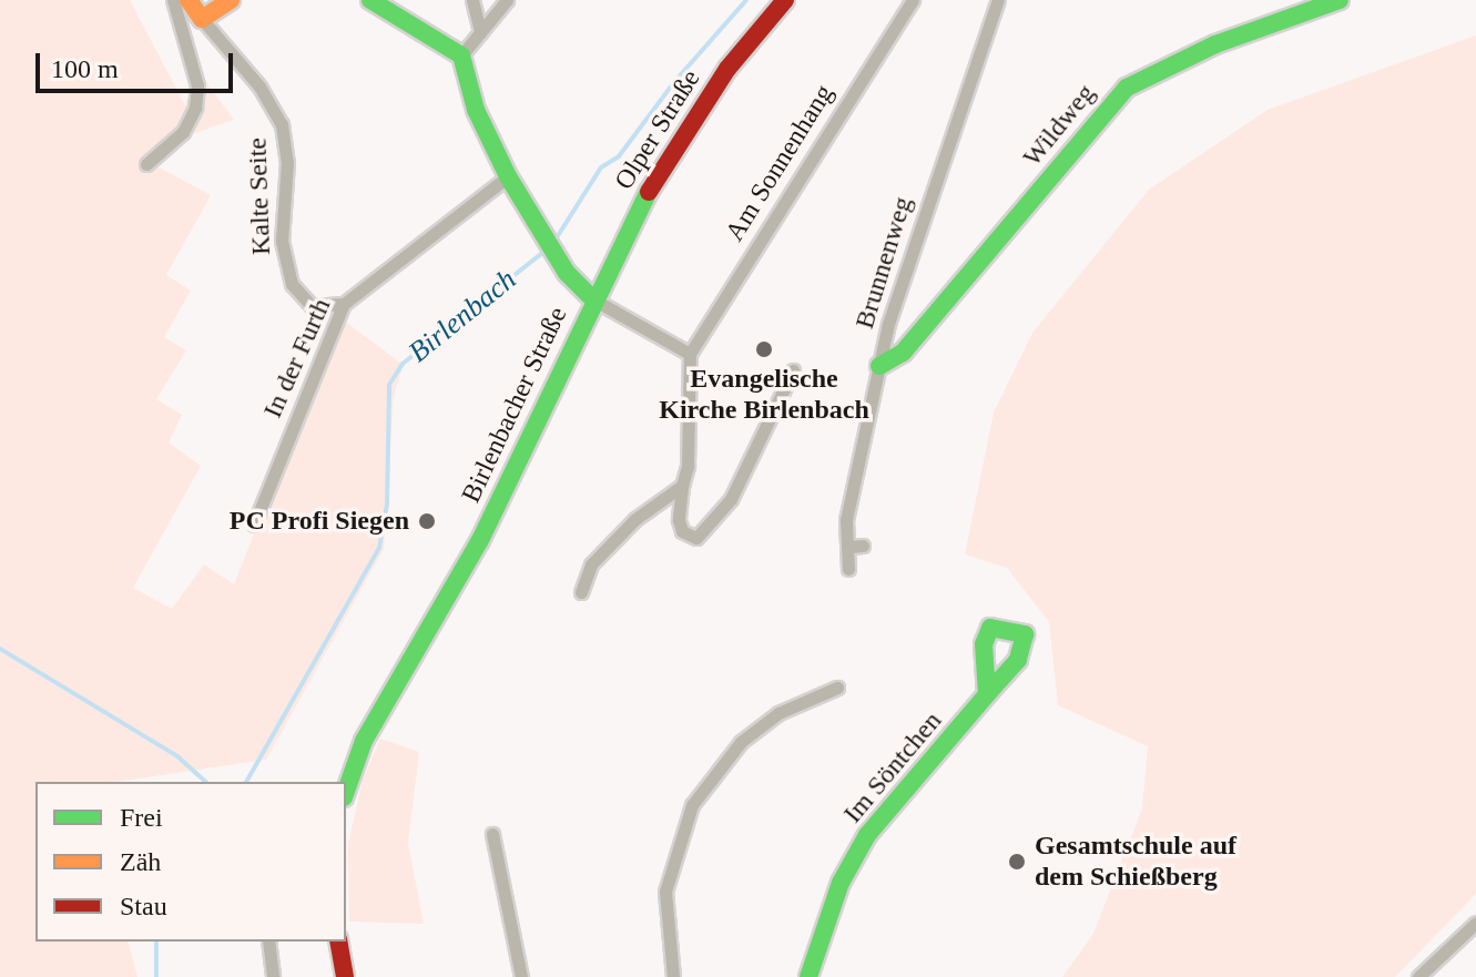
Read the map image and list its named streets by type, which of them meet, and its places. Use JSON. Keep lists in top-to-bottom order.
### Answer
{
  "streets": {
    "street": [
      "Wildweg",
      "Olper Straße",
      "Am Sonnenhang",
      "Kalte Seite",
      "Brunnenweg",
      "In der Furth",
      "Birlenbacher Straße",
      "Im Söntchen"
    ]
  },
  "crossings": [
    ["Wildweg", "Brunnenweg"],
    ["Olper Straße", "Birlenbacher Straße"],
    ["Kalte Seite", "In der Furth"],
    ["In der Furth", "Birlenbacher Straße"]
  ],
  "water": ["Birlenbach"],
  "places": ["Evangelische Kirche Birlenbach", "PC Profi Siegen", "Gesamtschule auf dem Schießberg"],
  "legend": ["Frei", "Zäh", "Stau"],
  "scale_bar": "100 m"
}
